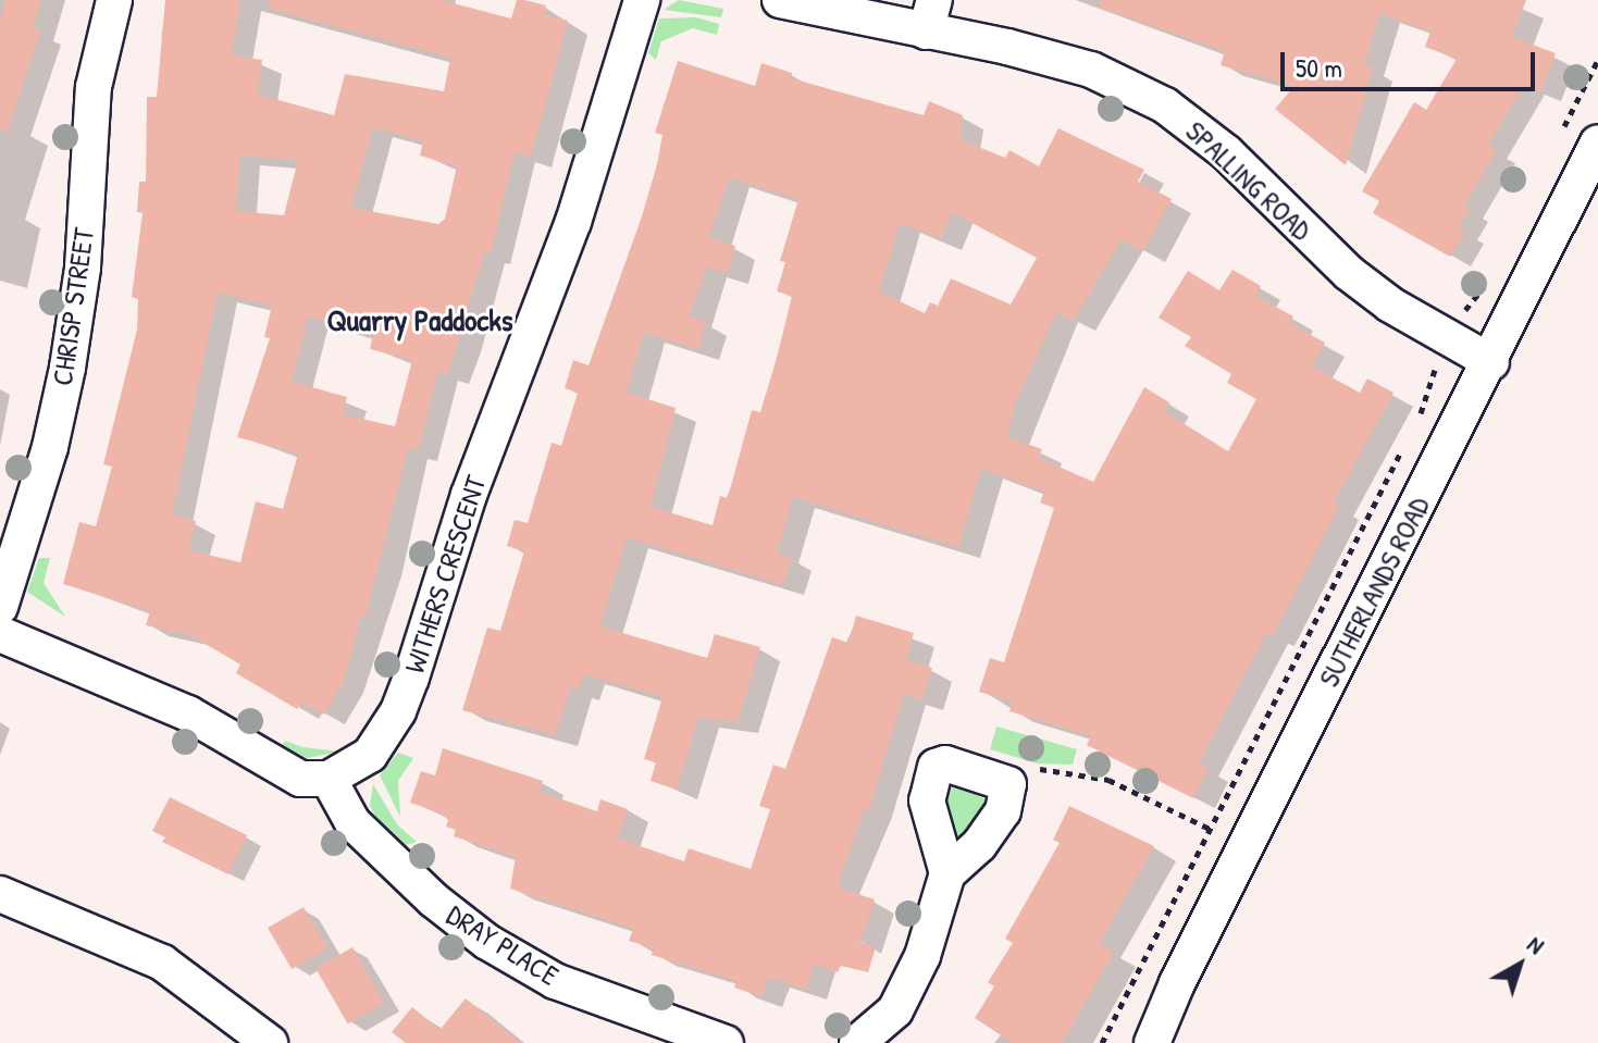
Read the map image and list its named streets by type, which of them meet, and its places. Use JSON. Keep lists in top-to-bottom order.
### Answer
{
  "streets": {
    "street": [
      "SPALLING ROAD",
      "CHRISP STREET",
      "WITHERS CRESCENT",
      "SUTHERLANDS ROAD",
      "DRAY PLACE"
    ]
  },
  "crossings": [
    ["SPALLING ROAD", "SUTHERLANDS ROAD"],
    ["WITHERS CRESCENT", "DRAY PLACE"]
  ],
  "districts": ["Quarry Paddocks"],
  "scale_bar": "50 m",
  "north": "top right"
}
